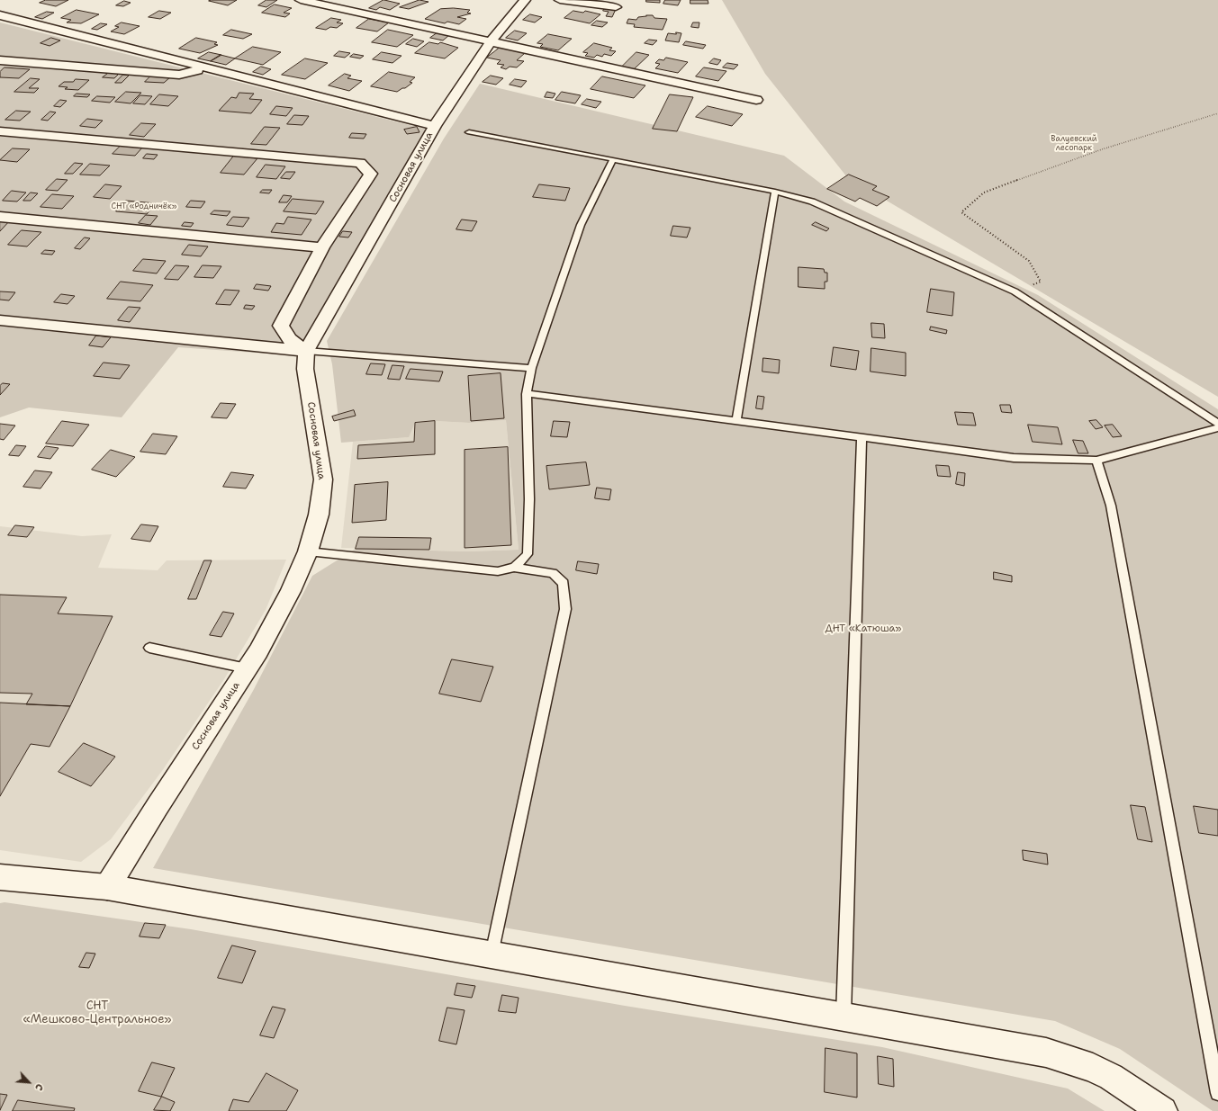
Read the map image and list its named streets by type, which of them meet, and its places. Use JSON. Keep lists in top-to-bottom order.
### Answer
{
  "streets": {
    "street": ["Сосновая улица"]
  },
  "parks": [
    "Валуевский лесопарк",
    "СНТ «Родничёк»",
    "ДНТ «Катюша»",
    "СНТ «Мешково-Центральное»"
  ],
  "north": "bottom right"
}
